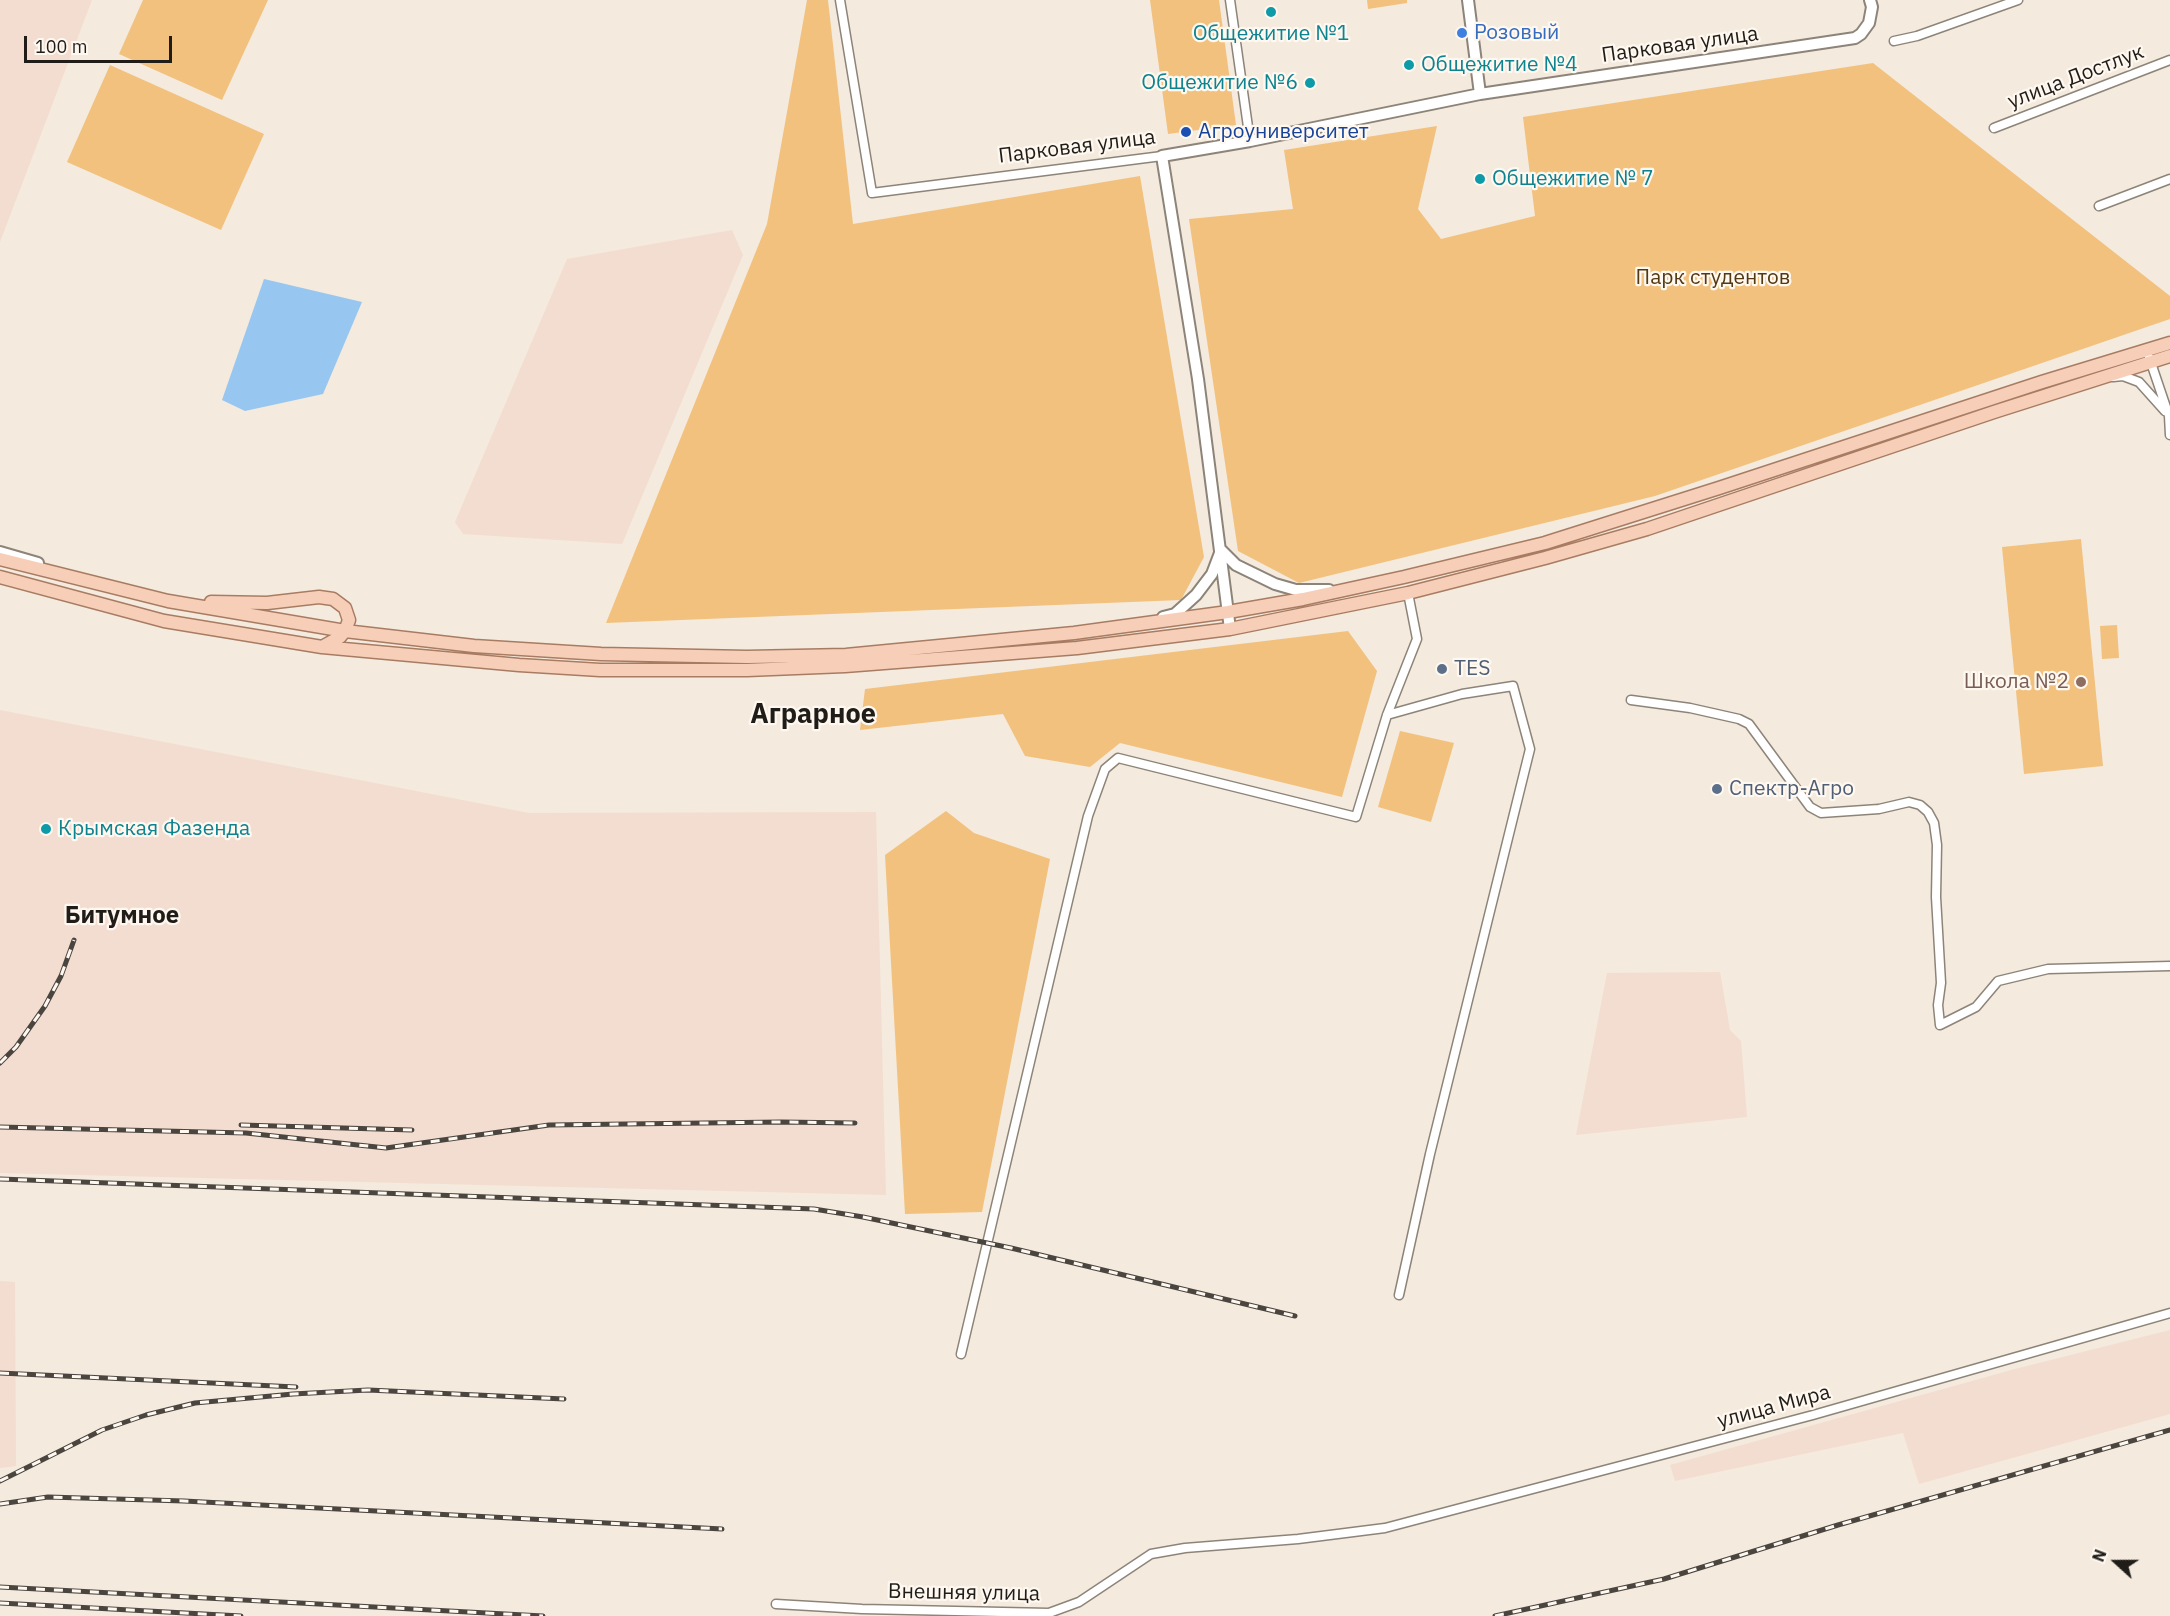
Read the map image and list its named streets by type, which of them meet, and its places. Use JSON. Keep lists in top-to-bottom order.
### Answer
{
  "streets": {
    "street": [
      "Парковая улица",
      "улица Достлук",
      "улица Мира",
      "Внешняя улица"
    ]
  },
  "crossings": [
    ["улица Мира", "Внешняя улица"]
  ],
  "districts": ["Аграрное", "Битумное"],
  "parks": ["Парк студентов"],
  "places": [
    "Общежитие №1",
    "Розовый",
    "Общежитие №4",
    "Общежитие №6",
    "Агроуниверситет",
    "Общежитие № 7",
    "TES",
    "Школа №2",
    "Спектр-Агро",
    "Крымская Фазенда"
  ],
  "scale_bar": "100 m",
  "north": "left"
}
